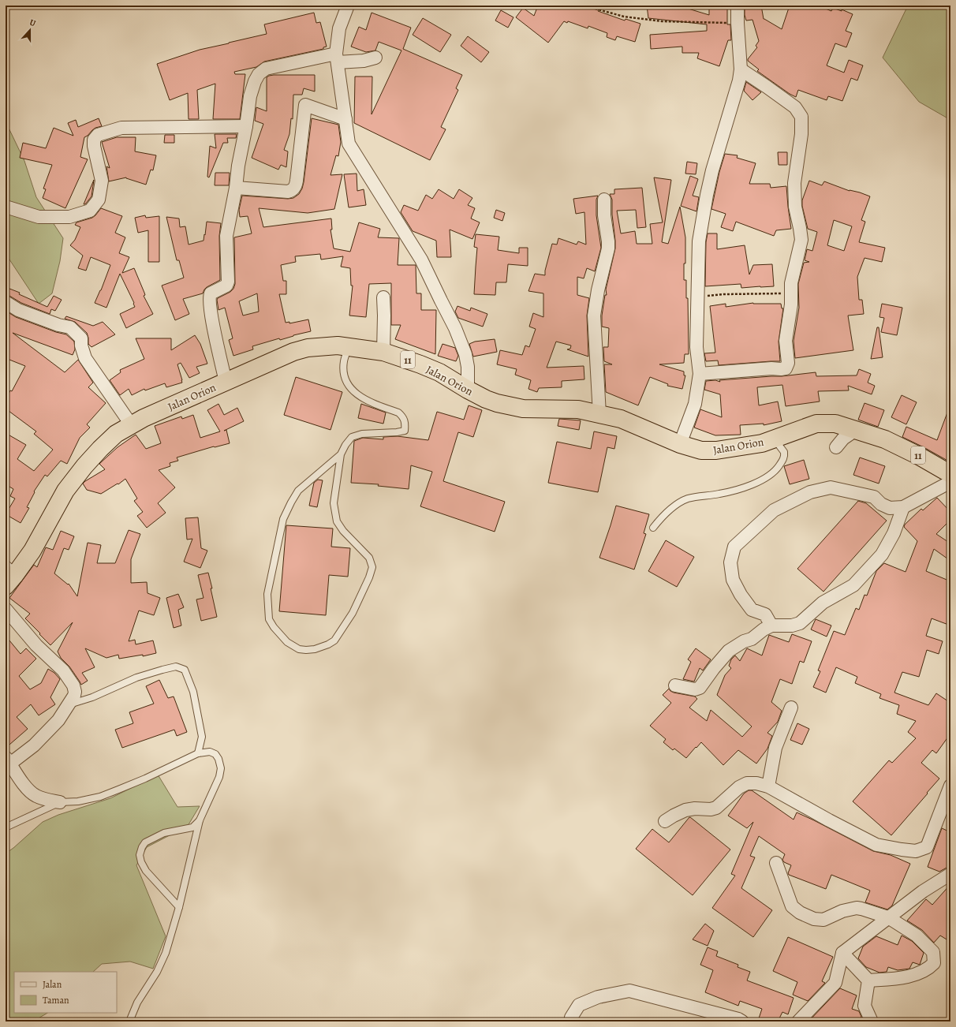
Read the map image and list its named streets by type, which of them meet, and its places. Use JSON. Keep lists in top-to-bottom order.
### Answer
{
  "streets": {
    "highway": ["11", "Jalan Orion"]
  },
  "legend": ["Jalan", "Taman"],
  "north": "top"
}
